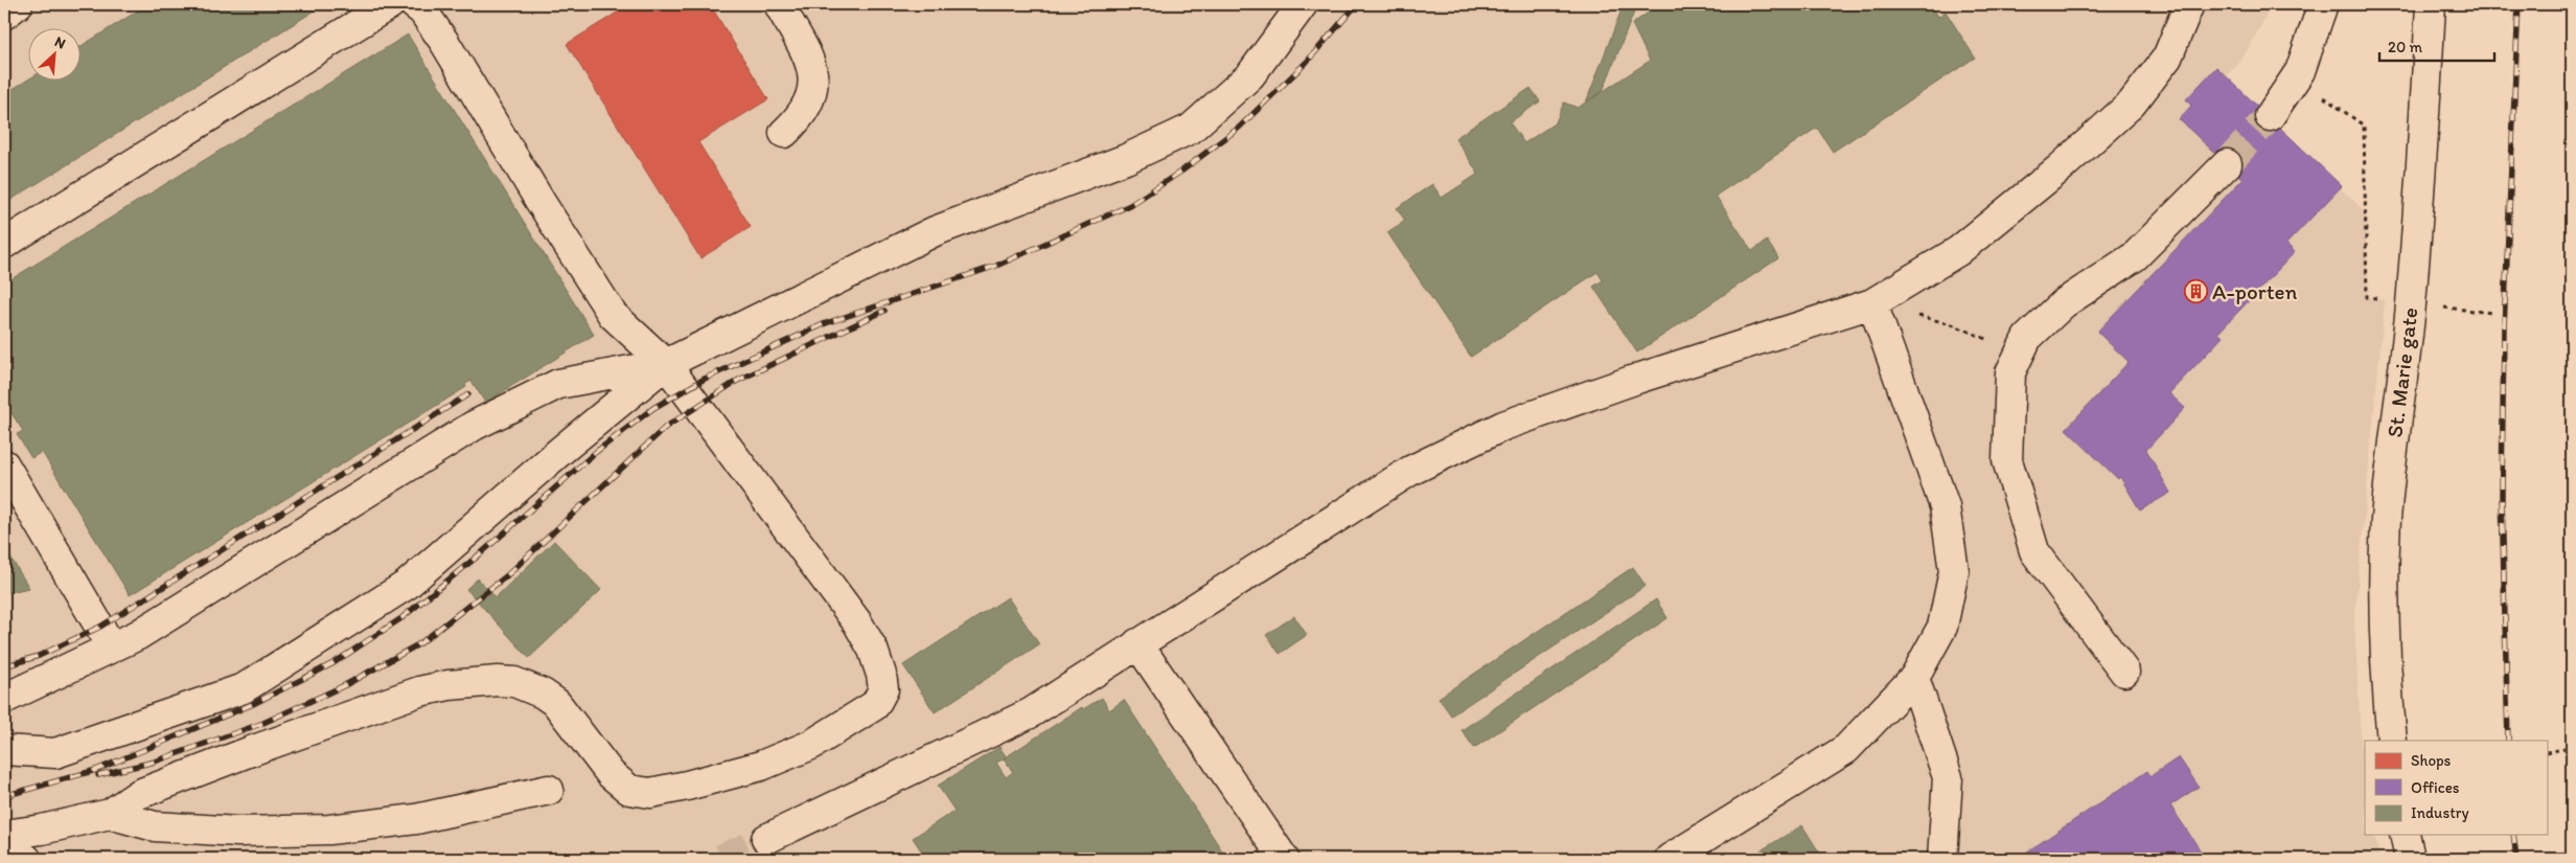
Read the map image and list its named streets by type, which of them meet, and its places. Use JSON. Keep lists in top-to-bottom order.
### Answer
{
  "streets": {
    "street": ["St. Marie gate"]
  },
  "places": {
    "building": ["A-porten"]
  },
  "legend": ["Shops", "Offices", "Industry"],
  "scale_bar": "20 m",
  "north": "top right"
}
